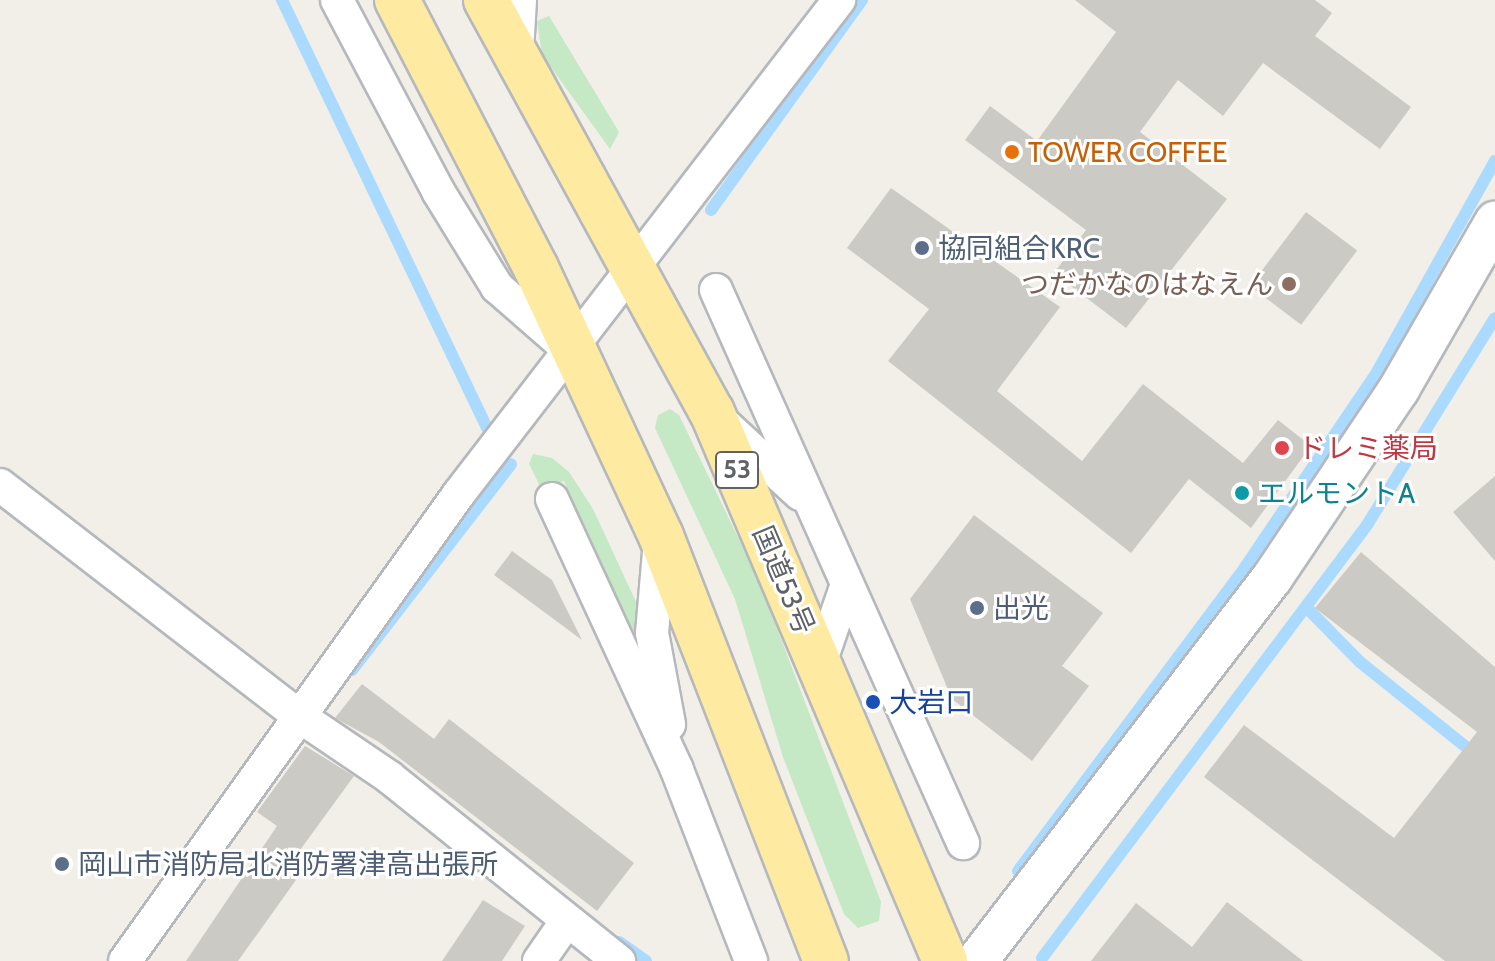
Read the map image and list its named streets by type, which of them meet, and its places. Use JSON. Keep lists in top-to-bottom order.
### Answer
{
  "streets": {
    "highway": ["53", "国道53号"]
  },
  "places": [
    "TOWER COFFEE",
    "協同組合KRC",
    "つだかなのはなえん",
    "ドレミ薬局",
    "エルモントA",
    "出光",
    "大岩口",
    "岡山市消防局北消防署津高出張所"
  ]
}
